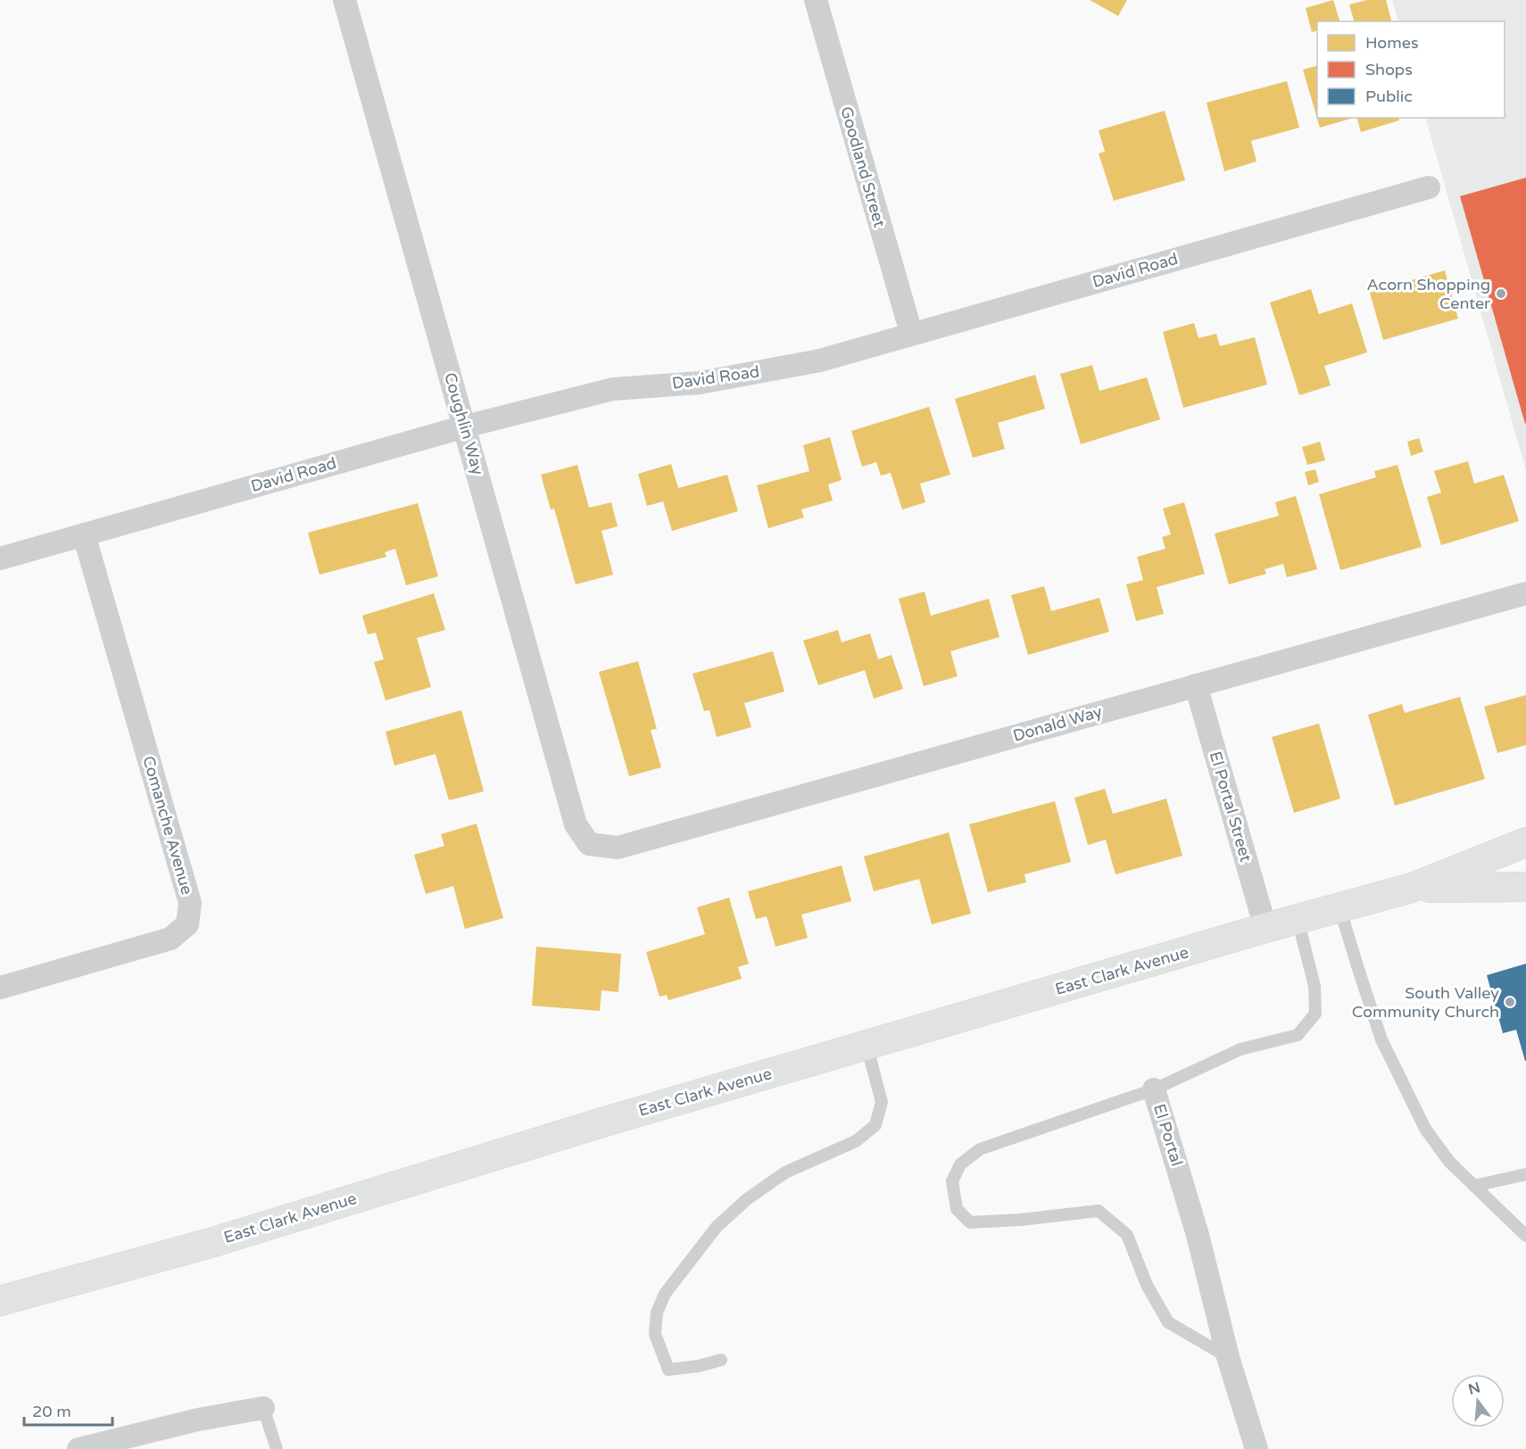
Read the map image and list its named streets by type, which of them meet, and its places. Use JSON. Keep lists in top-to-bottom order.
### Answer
{
  "streets": {
    "main road": ["East Clark Avenue"],
    "street": [
      "Goodland Street",
      "David Road",
      "Coughlin Way",
      "Donald Way",
      "El Portal Street",
      "Comanche Avenue",
      "El Portal"
    ]
  },
  "crossings": [
    ["Goodland Street", "David Road"],
    ["David Road", "Coughlin Way"],
    ["David Road", "Comanche Avenue"],
    ["Coughlin Way", "Donald Way"],
    ["Donald Way", "El Portal Street"],
    ["El Portal Street", "East Clark Avenue"],
    ["East Clark Avenue", "El Portal"]
  ],
  "places": ["Acorn Shopping Center", "South Valley Community Church"],
  "legend": ["Homes", "Shops", "Public"],
  "scale_bar": "20 m",
  "north": "top"
}
